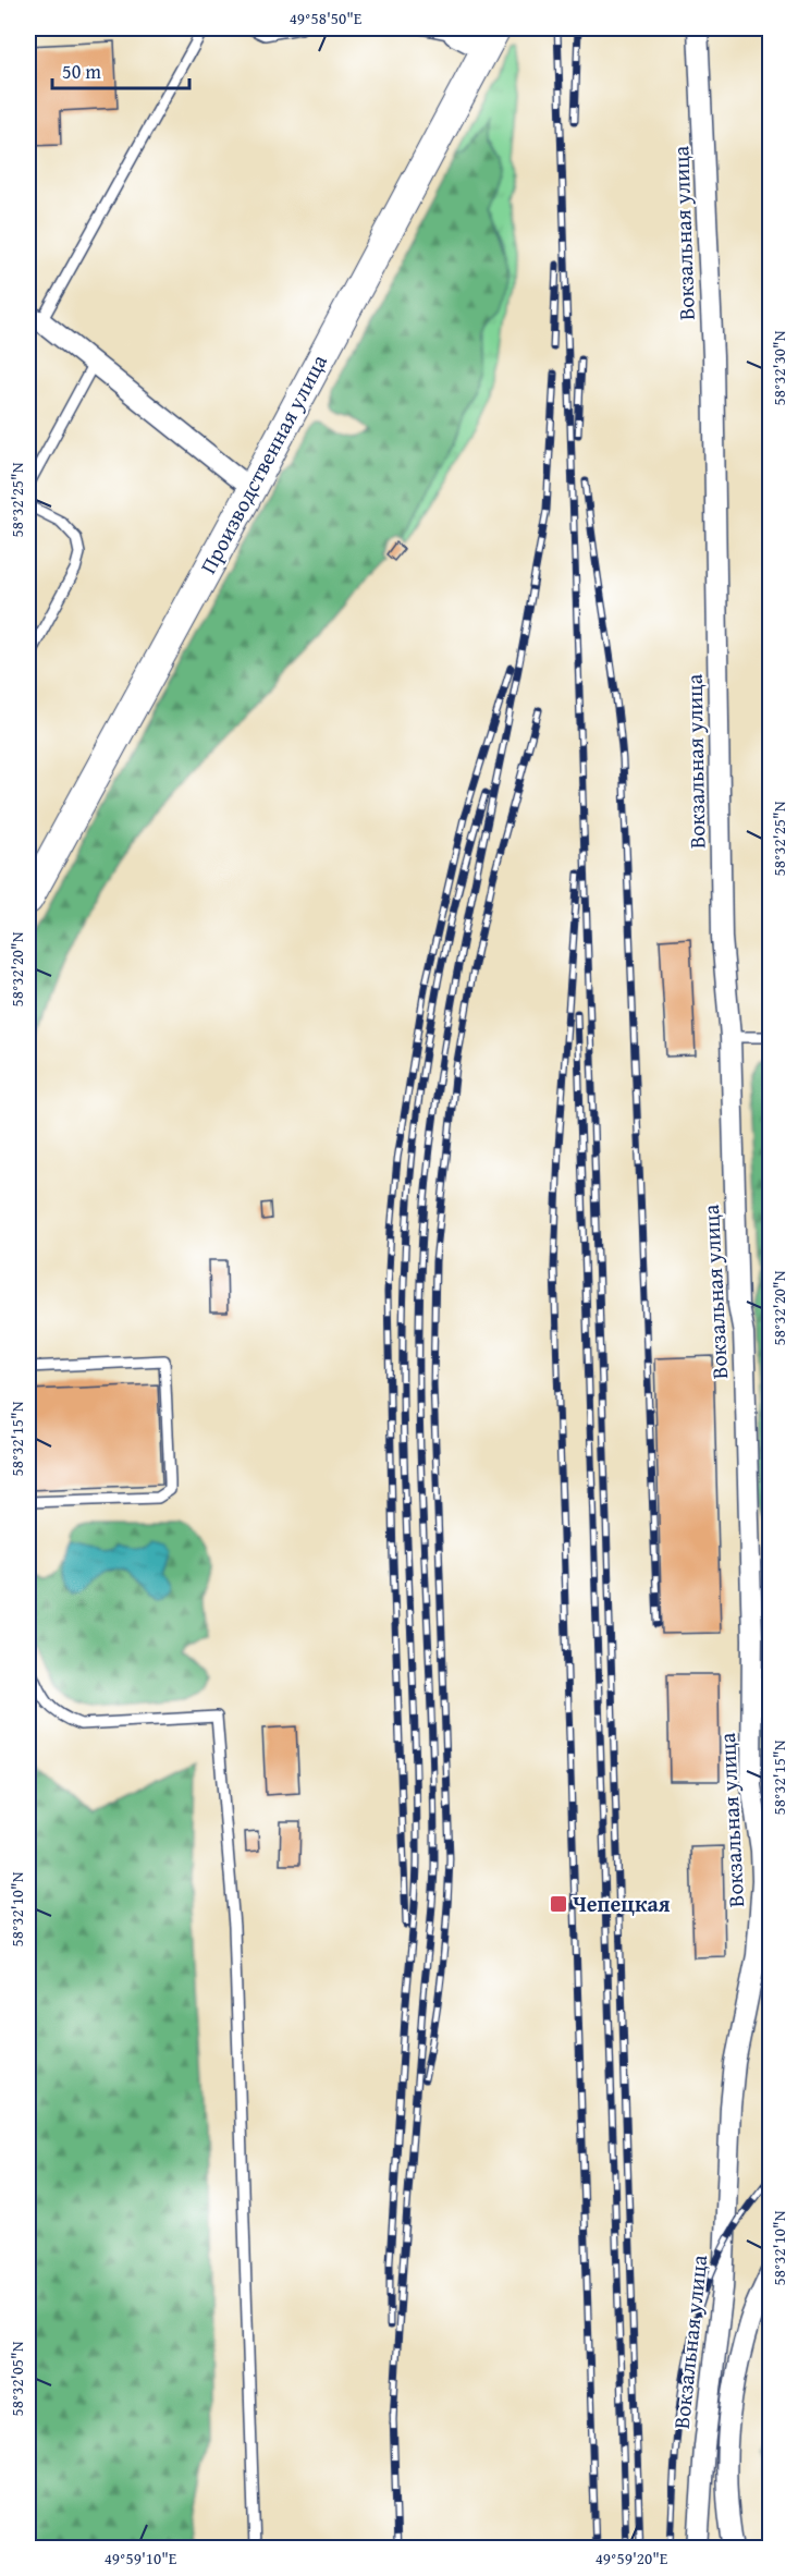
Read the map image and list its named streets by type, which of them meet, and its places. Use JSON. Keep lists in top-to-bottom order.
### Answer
{
  "streets": {
    "main road": ["Производственная улица"],
    "street": ["Вокзальная улица"]
  },
  "places": {
    "transit": ["Чепецкая"]
  },
  "scale_bar": "50 m",
  "coordinates": [
    "49°58'50\"E",
    "58°32'30\"N",
    "58°32'25\"N",
    "58°32'20\"N",
    "58°32'15\"N",
    "58°32'10\"N",
    "58°32'05\"N",
    "49°59'10\"E",
    "49°59'20\"E"
  ]
}
